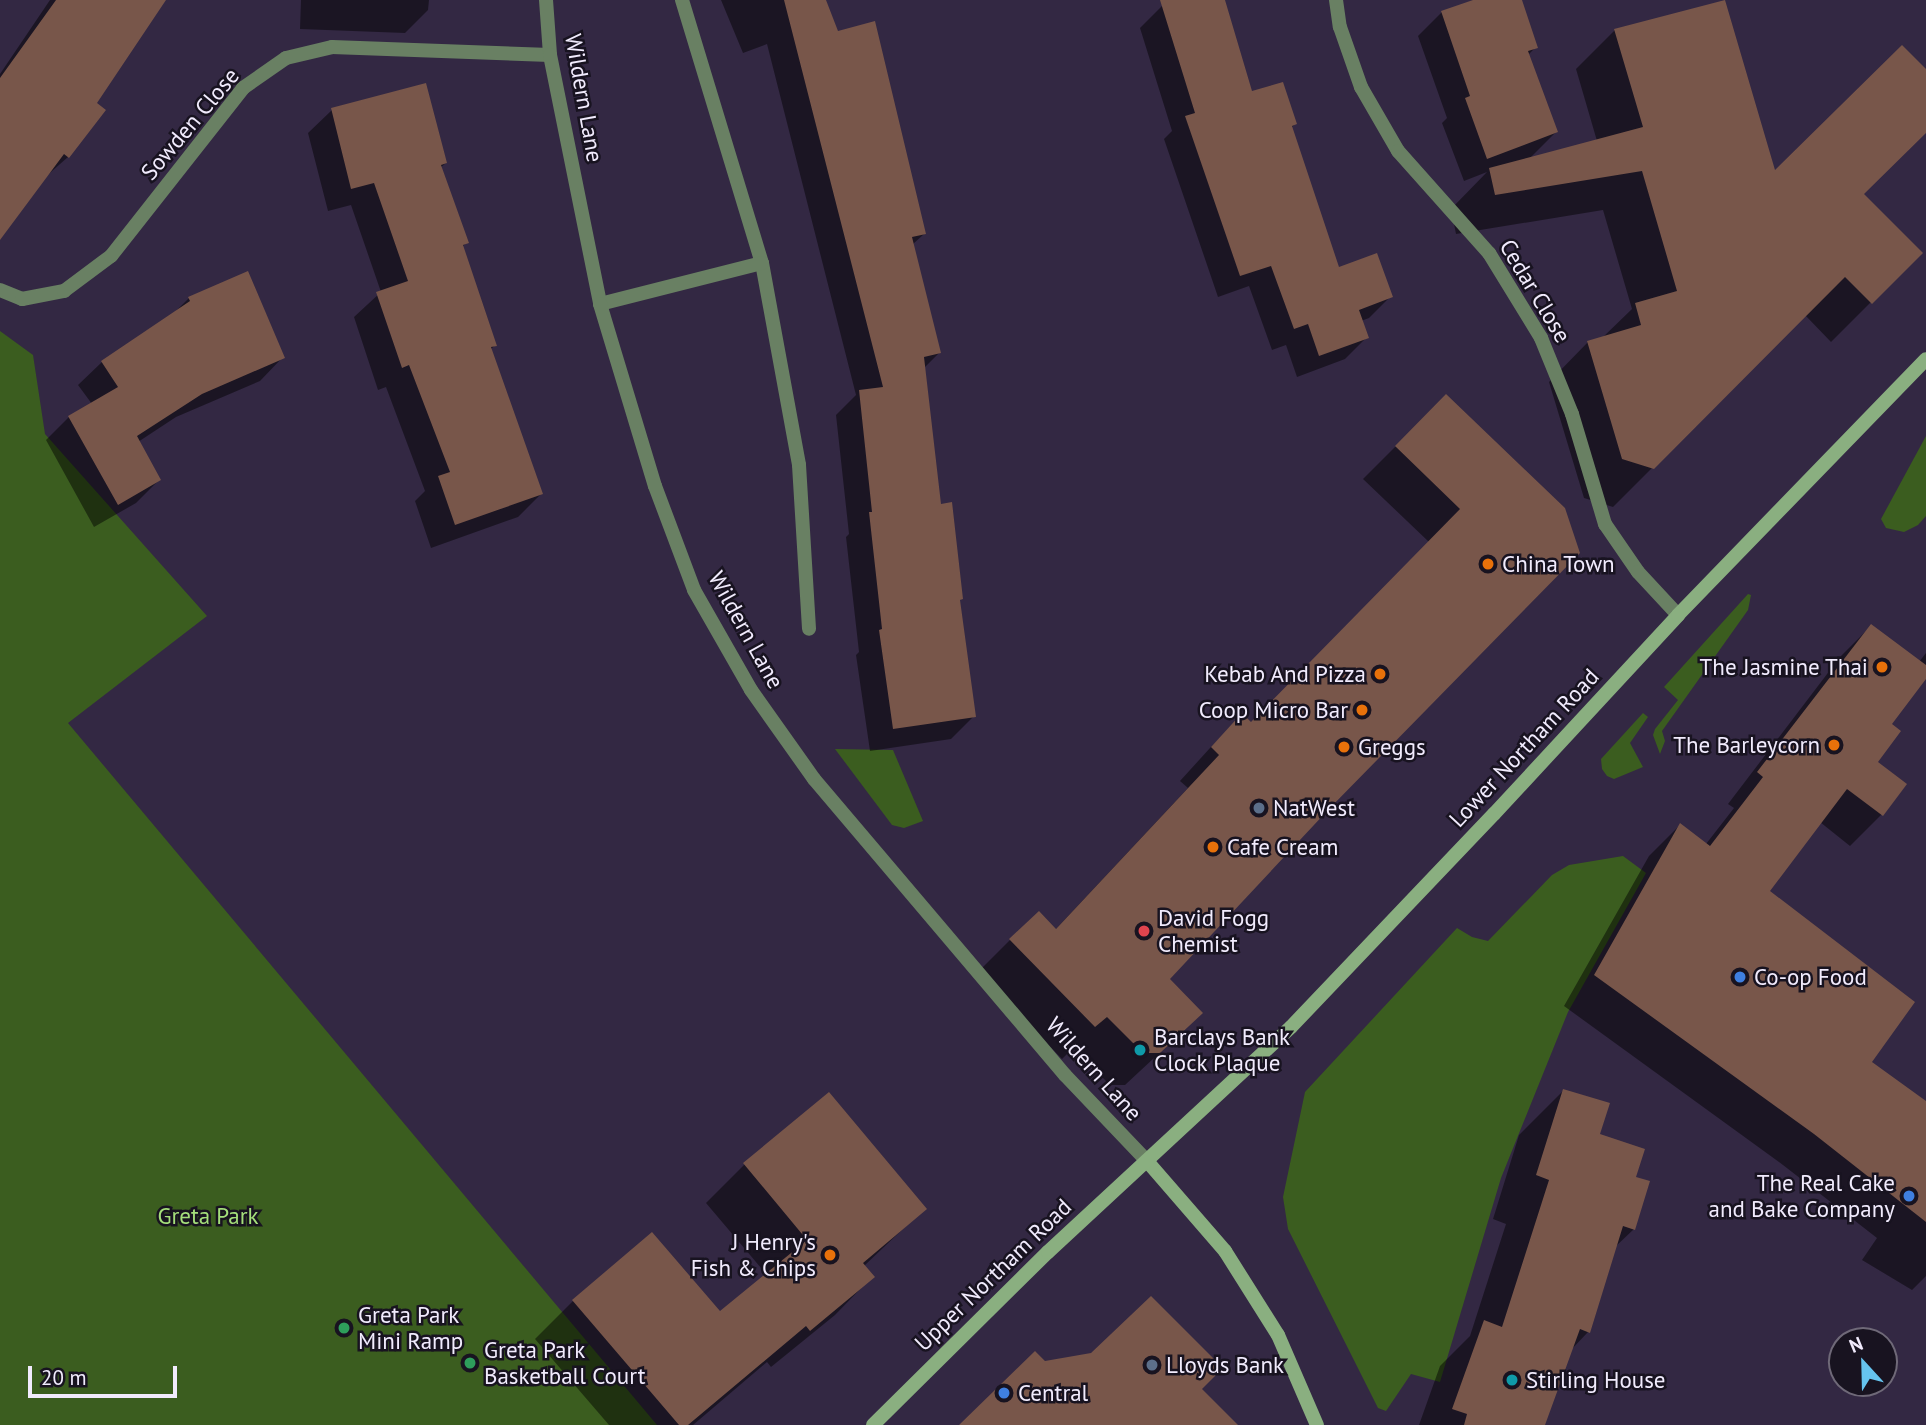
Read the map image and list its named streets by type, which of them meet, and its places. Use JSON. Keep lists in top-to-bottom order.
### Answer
{
  "streets": {
    "main road": ["Lower Northam Road", "Upper Northam Road"],
    "street": ["Wildern Lane", "Sowden Close", "Cedar Close"]
  },
  "crossings": [
    ["Wildern Lane", "Sowden Close"],
    ["Wildern Lane", "Lower Northam Road"],
    ["Wildern Lane", "Upper Northam Road"],
    ["Cedar Close", "Lower Northam Road"],
    ["Lower Northam Road", "Upper Northam Road"]
  ],
  "parks": ["Greta Park"],
  "places": [
    "China Town",
    "The Jasmine Thai",
    "Kebab And Pizza",
    "Coop Micro Bar",
    "The Barleycorn",
    "Greggs",
    "NatWest",
    "Cafe Cream",
    "David Fogg Chemist",
    "Co-op Food",
    "Barclays Bank Clock Plaque",
    "The Real Cake and Bake Company",
    "J Henry's Fish & Chips",
    "Greta Park Mini Ramp",
    "Greta Park Basketball Court",
    "Lloyds Bank",
    "Stirling House",
    "Central"
  ],
  "scale_bar": "20 m",
  "north": "top"
}
